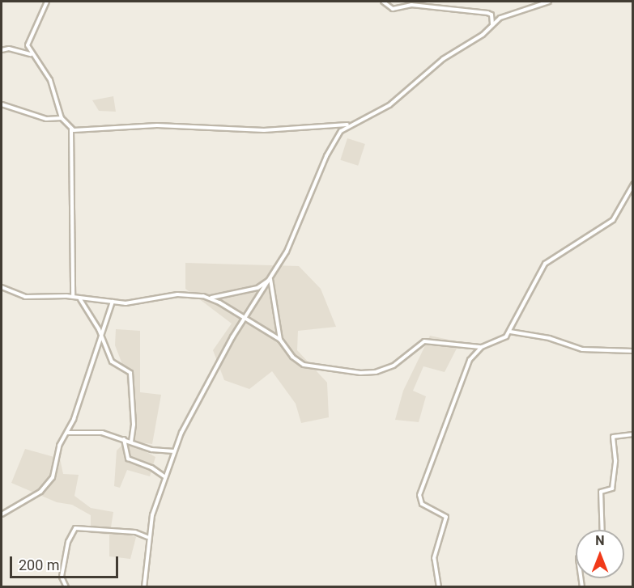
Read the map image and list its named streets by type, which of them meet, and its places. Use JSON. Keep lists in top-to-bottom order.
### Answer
{
  "scale_bar": "200 m",
  "north": "top"
}
